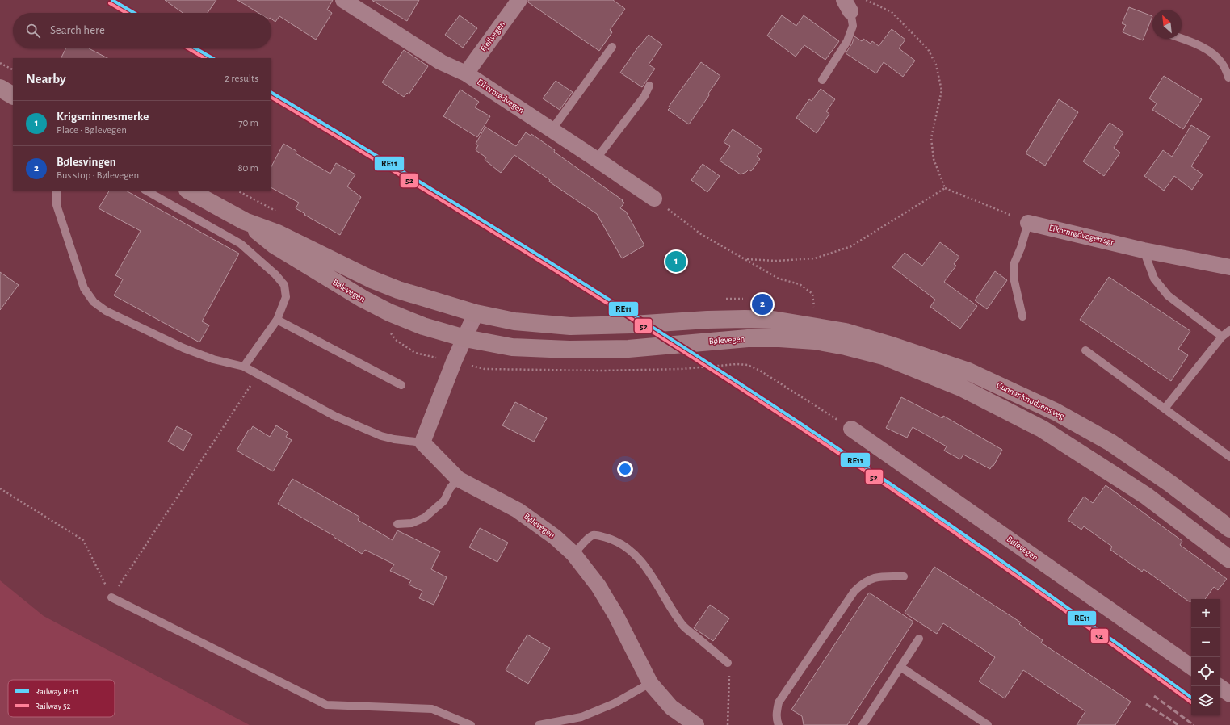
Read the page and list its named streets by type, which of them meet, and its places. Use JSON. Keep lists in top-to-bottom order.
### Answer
{
  "streets": {
    "main road": ["Bølevegen", "Gunnar Knudsens veg"],
    "street": ["Fjellvegen", "Eikornrødvegen", "Eikornrødvegen sør"]
  },
  "crossings": [
    ["Fjellvegen", "Eikornrødvegen"],
    ["Bølevegen", "Gunnar Knudsens veg"]
  ],
  "lines": ["rail line RE11", "rail line 52"],
  "legend": ["Railway RE11", "Railway 52"],
  "north": "top left",
  "page": {
    "search": "Search here",
    "heading": ["Nearby", "2 results"],
    "list": [
      {
        "mark": "1",
        "name": "Krigsminnesmerke",
        "note": "Place · Bølevegen",
        "value": "70 m"
      },
      {
        "mark": "2",
        "name": "Bølesvingen",
        "note": "Bus stop · Bølevegen",
        "value": "80 m"
      }
    ],
    "pins": ["1", "2"],
    "map_buttons": ["+", "−"]
  }
}
